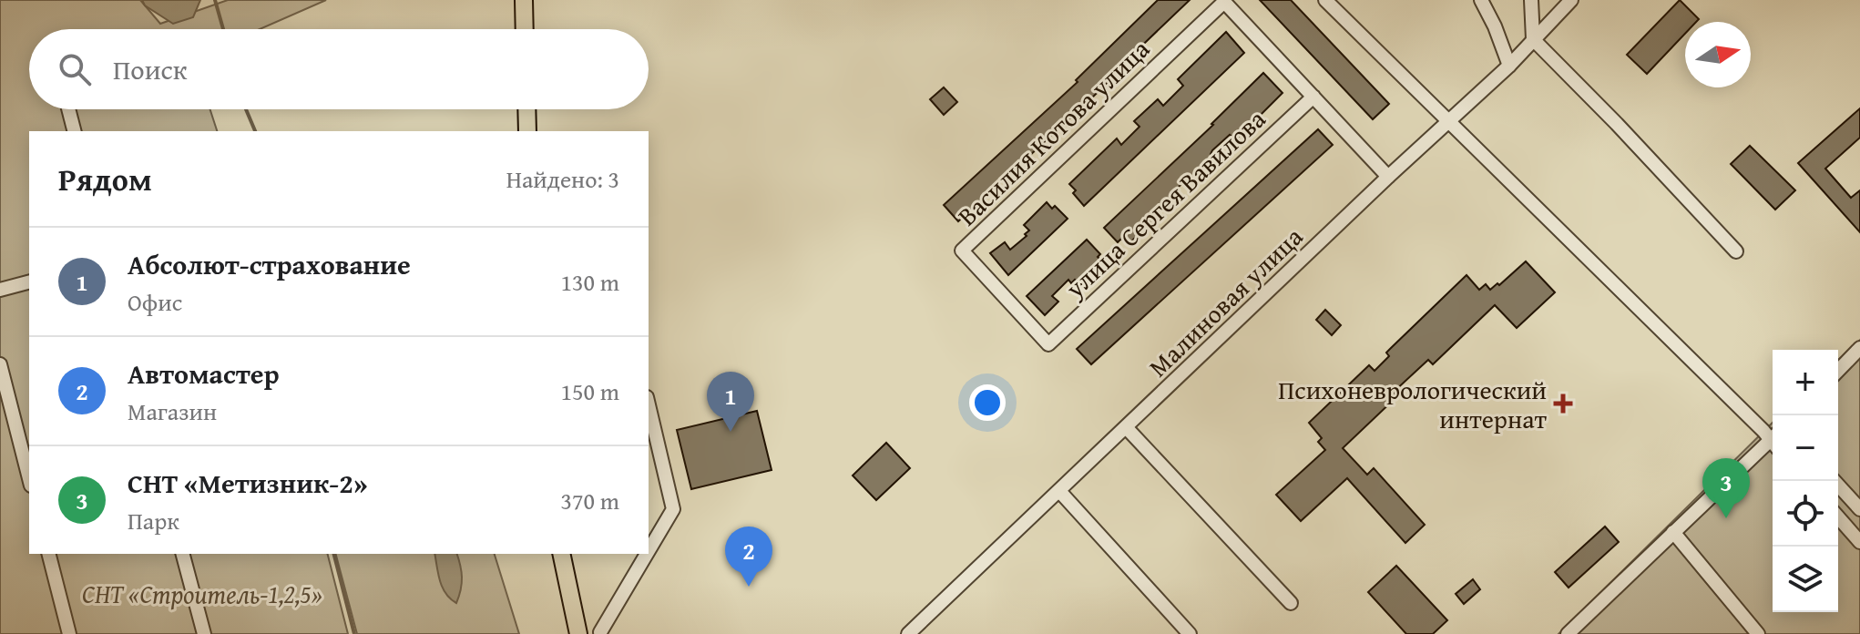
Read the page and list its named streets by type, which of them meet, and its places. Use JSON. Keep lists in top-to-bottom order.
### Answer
{
  "streets": {
    "street": ["Василия Котова улица", "улица Сергея Вавилова", "Малиновая улица"]
  },
  "crossings": [
    ["Василия Котова улица", "улица Сергея Вавилова"],
    ["Василия Котова улица", "Малиновая улица"]
  ],
  "parks": ["СНТ «Строитель-1,2,5»"],
  "places": {
    "health": ["Психоневрологический интернат"]
  },
  "north": "right",
  "page": {
    "search": "Поиск",
    "heading": ["Рядом", "Найдено: 3"],
    "list": [
      {
        "mark": "1",
        "name": "Абсолют-страхование",
        "note": "Офис",
        "value": "130 m"
      },
      {
        "mark": "2",
        "name": "Автомастер",
        "note": "Магазин",
        "value": "150 m"
      },
      {
        "mark": "3",
        "name": "СНТ «Метизник-2»",
        "note": "Парк",
        "value": "370 m"
      }
    ],
    "map_buttons": ["+", "−"],
    "pins": ["1", "3", "2"]
  }
}
